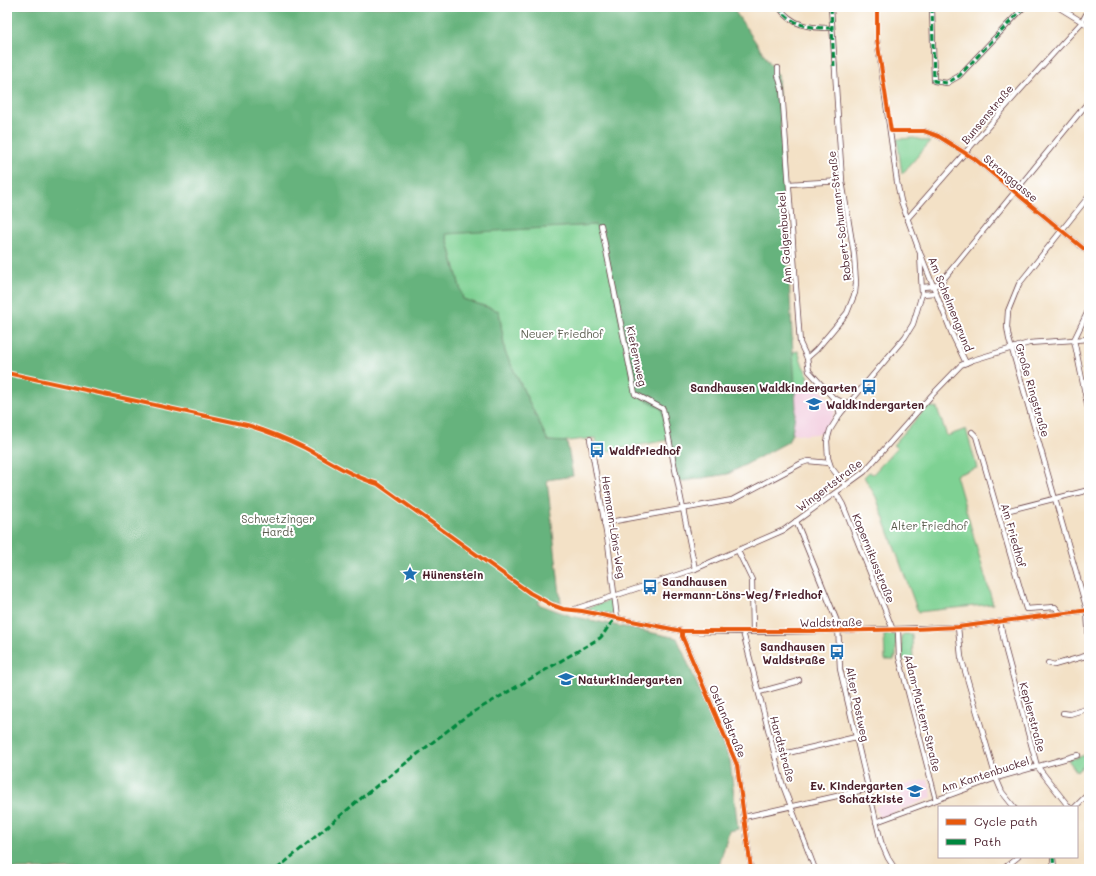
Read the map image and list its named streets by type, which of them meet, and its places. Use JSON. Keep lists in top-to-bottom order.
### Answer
{
  "streets": {
    "street": [
      "Bunsenstraße",
      "Stranggasse",
      "Robert-Schuman-Straße",
      "Am Galgenbuckel",
      "Am Schelmengrund",
      "Kiefernweg",
      "Große Ringstraße",
      "Wingertstraße",
      "Hermann-Löns-Weg",
      "Am Friedhof",
      "Kopernikusstraße",
      "Waldstraße",
      "Alter Postweg",
      "Adam-Mattern-Straße",
      "Keplerstraße",
      "Ostlandstraße",
      "Hardtstraße",
      "Am Kantenbuckel"
    ]
  },
  "crossings": [
    ["Bunsenstraße", "Stranggasse"],
    ["Stranggasse", "Große Ringstraße"],
    ["Robert-Schuman-Straße", "Am Galgenbuckel"],
    ["Am Schelmengrund", "Wingertstraße"],
    ["Kiefernweg", "Wingertstraße"],
    ["Große Ringstraße", "Wingertstraße"],
    ["Große Ringstraße", "Waldstraße"],
    ["Wingertstraße", "Hermann-Löns-Weg"],
    ["Wingertstraße", "Kopernikusstraße"],
    ["Wingertstraße", "Waldstraße"],
    ["Wingertstraße", "Alter Postweg"],
    ["Hermann-Löns-Weg", "Waldstraße"],
    ["Am Friedhof", "Waldstraße"],
    ["Kopernikusstraße", "Waldstraße"],
    ["Kopernikusstraße", "Adam-Mattern-Straße"],
    ["Waldstraße", "Alter Postweg"],
    ["Waldstraße", "Adam-Mattern-Straße"],
    ["Waldstraße", "Keplerstraße"],
    ["Waldstraße", "Ostlandstraße"],
    ["Waldstraße", "Hardtstraße"],
    ["Alter Postweg", "Am Kantenbuckel"],
    ["Adam-Mattern-Straße", "Am Kantenbuckel"],
    ["Keplerstraße", "Am Kantenbuckel"]
  ],
  "parks": ["Neuer Friedhof", "Schwetzinger Hardt", "Alter Friedhof"],
  "places": {
    "bus stop": [
      "Sandhausen Waldkindergarten",
      "Waldfriedhof",
      "Sandhausen Hermann-Löns-Weg/Friedhof",
      "Sandhausen Waldstraße"
    ],
    "school or university": ["Waldkindergarten", "Naturkindergarten", "Ev. Kindergarten Schatzkiste"],
    "place": ["Hünenstein"]
  },
  "legend": ["Cycle path", "Path"]
}
